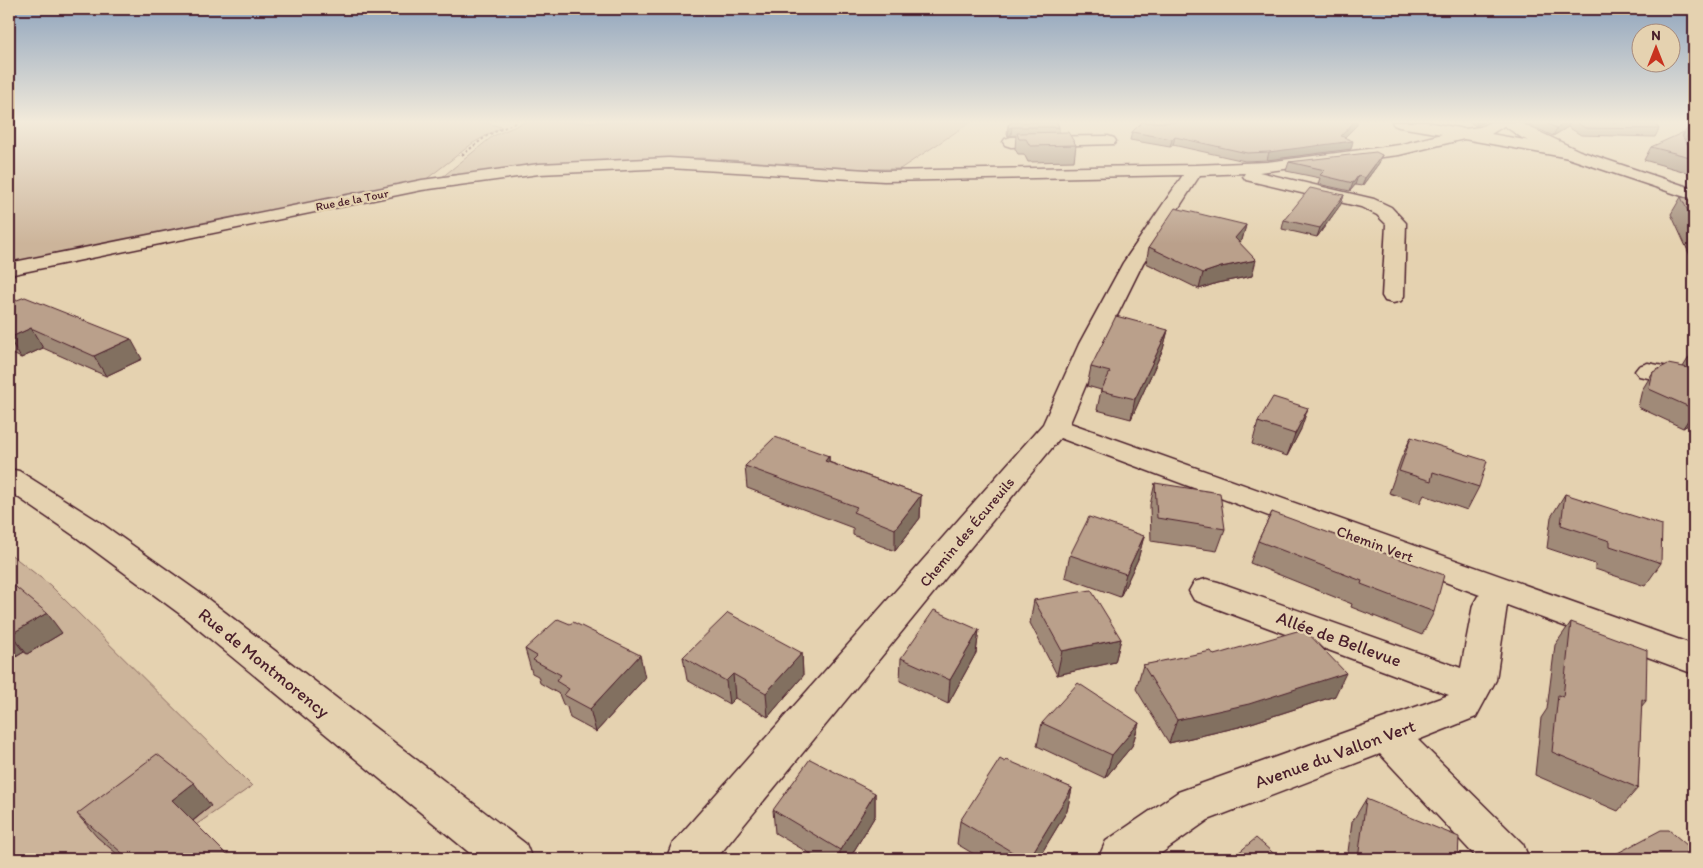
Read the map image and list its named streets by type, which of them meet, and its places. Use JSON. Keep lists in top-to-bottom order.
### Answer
{
  "streets": {
    "street": [
      "Rue de la Tour",
      "Chemin des Écureuils",
      "Chemin Vert",
      "Allée de Bellevue",
      "Rue de Montmorency",
      "Avenue du Vallon Vert"
    ]
  },
  "crossings": [
    ["Rue de la Tour", "Chemin des Écureuils"],
    ["Chemin des Écureuils", "Chemin Vert"],
    ["Allée de Bellevue", "Avenue du Vallon Vert"]
  ],
  "north": "top"
}
